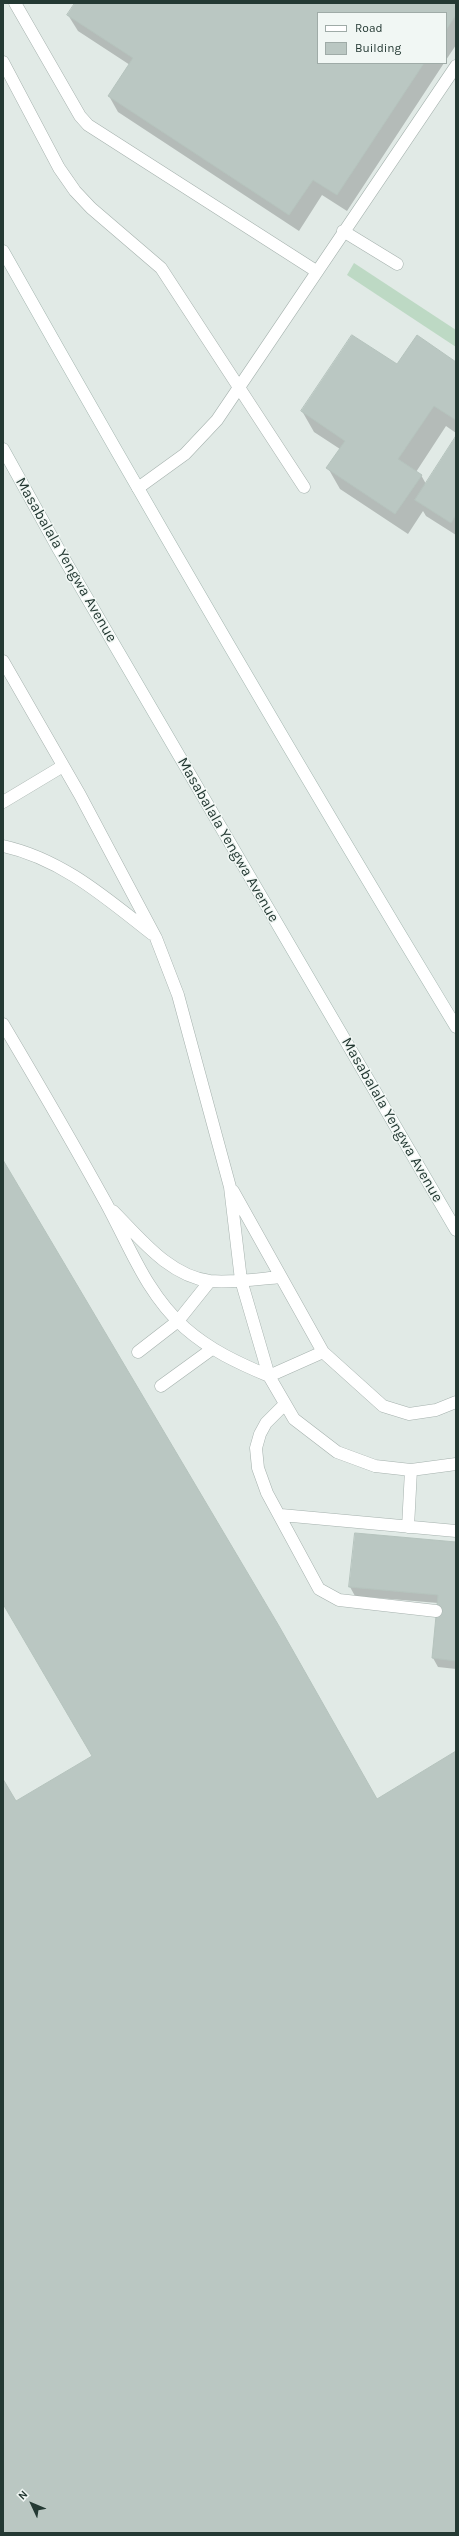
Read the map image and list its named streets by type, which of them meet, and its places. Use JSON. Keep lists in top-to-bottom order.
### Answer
{
  "streets": {
    "main road": ["Masabalala Yengwa Avenue"]
  },
  "legend": ["Road", "Building"],
  "north": "top left"
}
